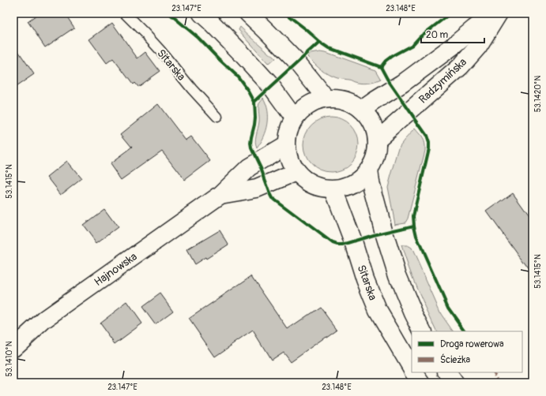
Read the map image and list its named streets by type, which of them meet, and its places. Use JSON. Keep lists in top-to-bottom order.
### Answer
{
  "streets": {
    "street": ["Sitarska", "Radzymińska", "Hajnowska"]
  },
  "crossings": [
    ["Sitarska", "Radzymińska"],
    ["Sitarska", "Hajnowska"],
    ["Radzymińska", "Hajnowska"]
  ],
  "legend": ["Droga rowerowa", "Ścieżka"],
  "scale_bar": "20 m",
  "coordinates": [
    "23.147°E",
    "23.148°E",
    "53.1420°N",
    "53.1415°N",
    "53.1410°N"
  ]
}
